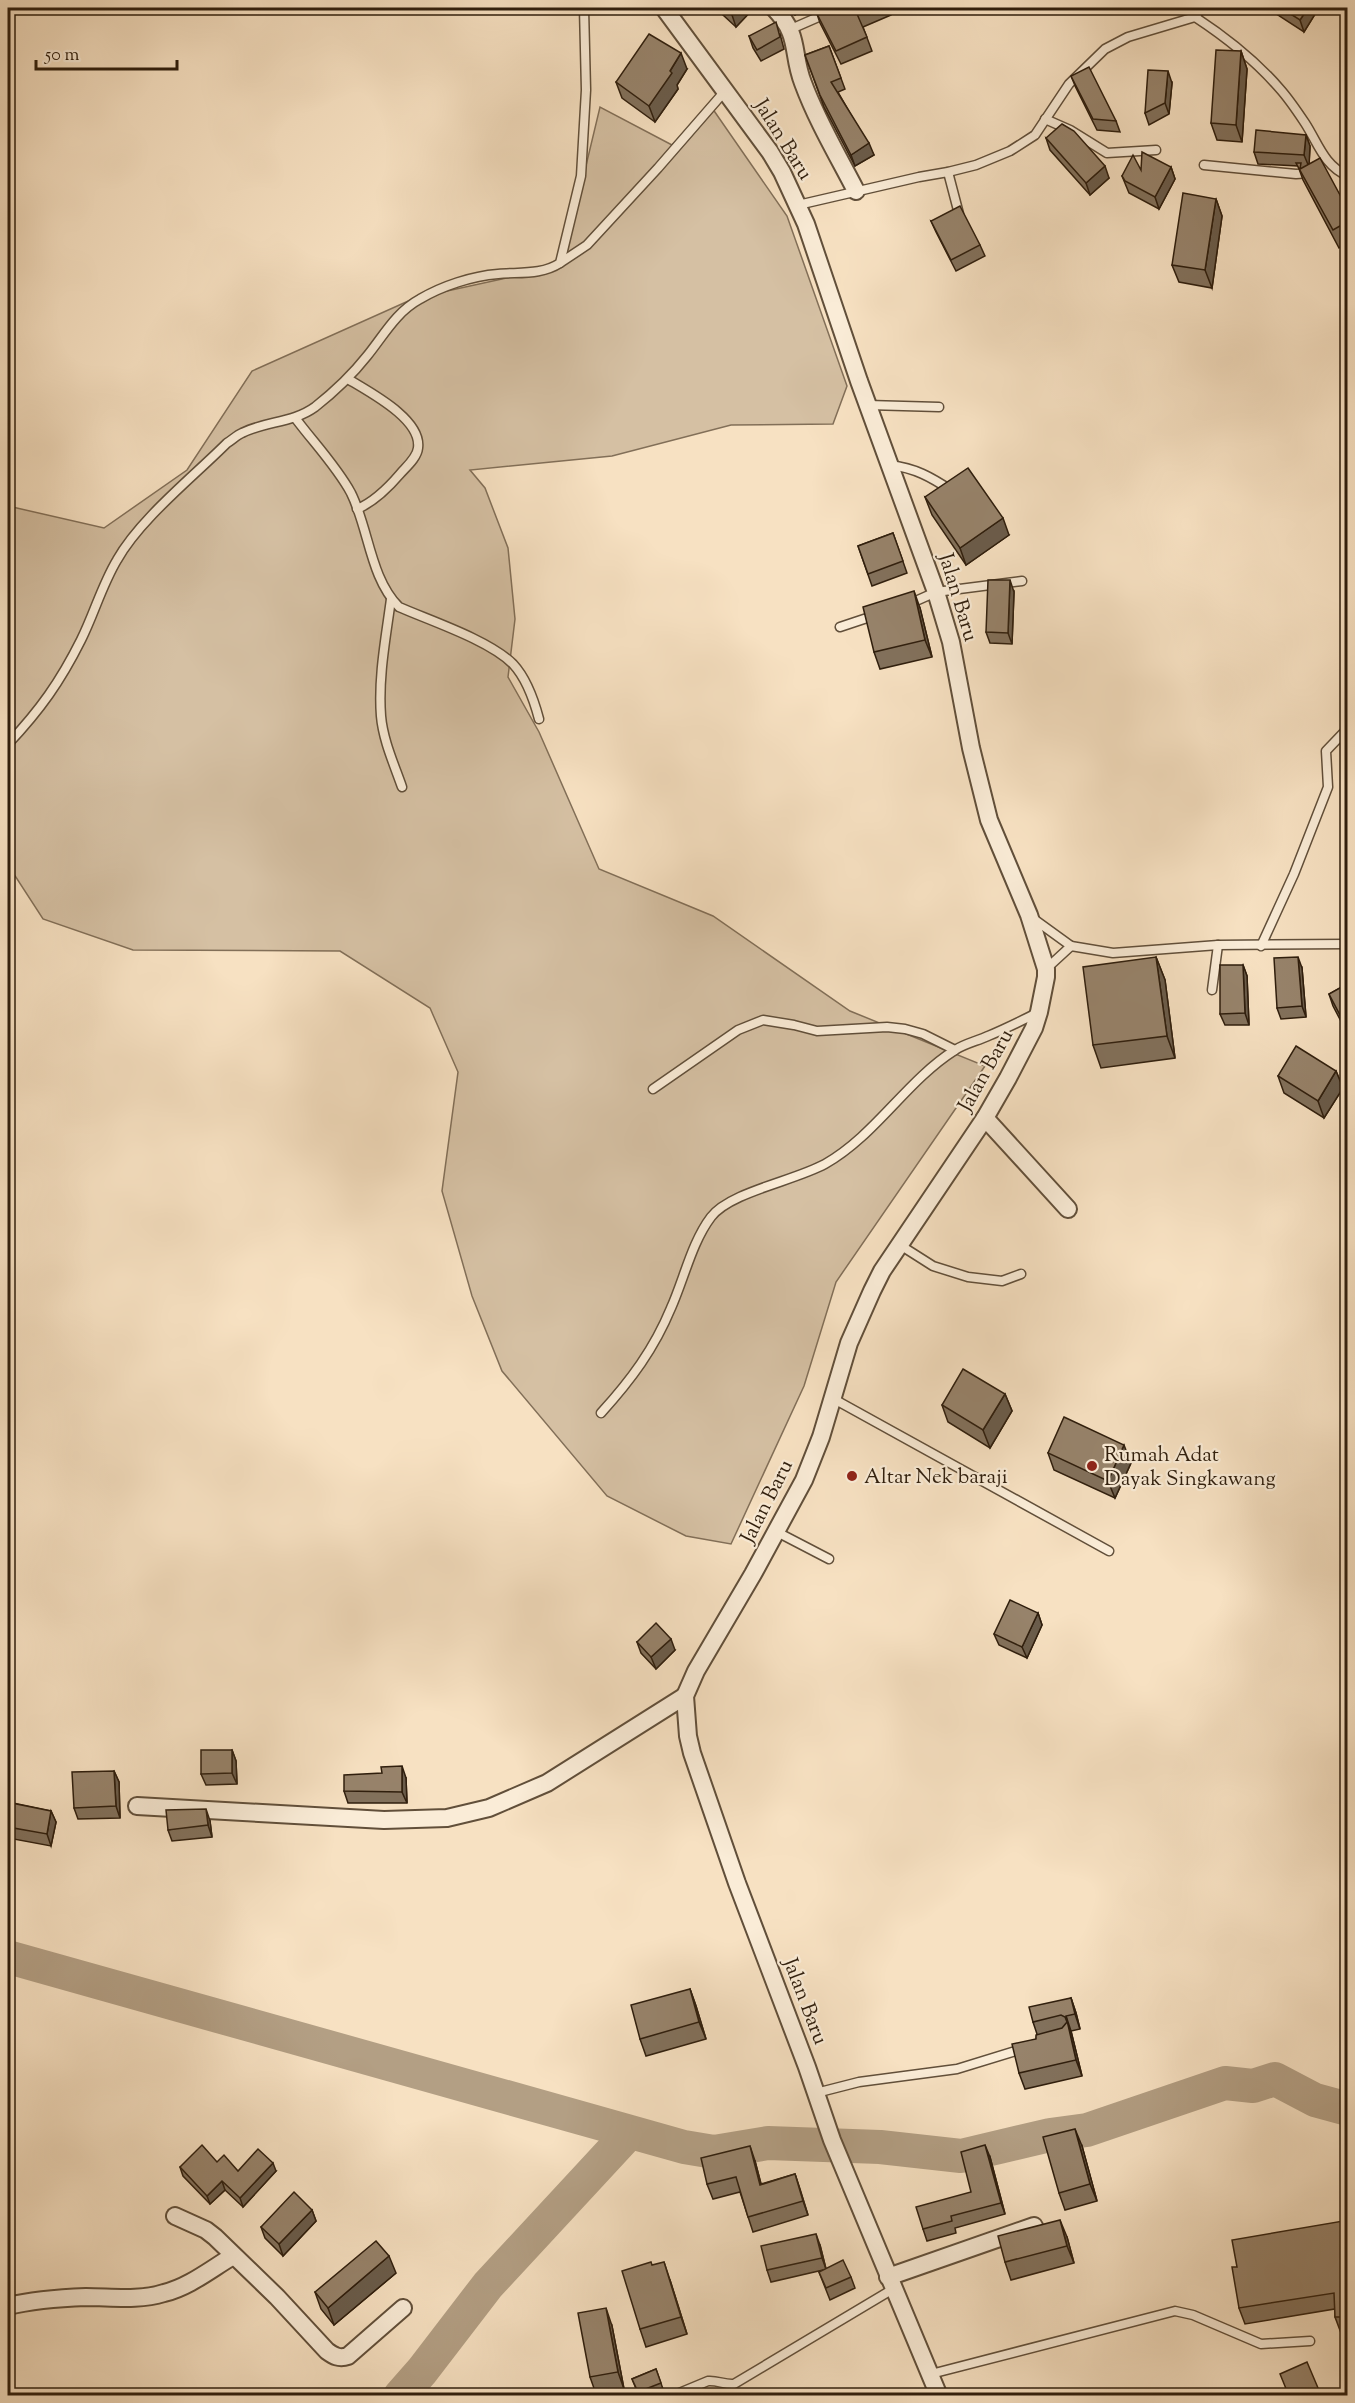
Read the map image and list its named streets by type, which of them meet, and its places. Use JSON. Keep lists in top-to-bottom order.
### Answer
{
  "streets": {
    "street": ["Jalan Baru"]
  },
  "places": ["Rumah Adat Dayak Singkawang", "Altar Nek baraji"],
  "scale_bar": "50 m"
}
